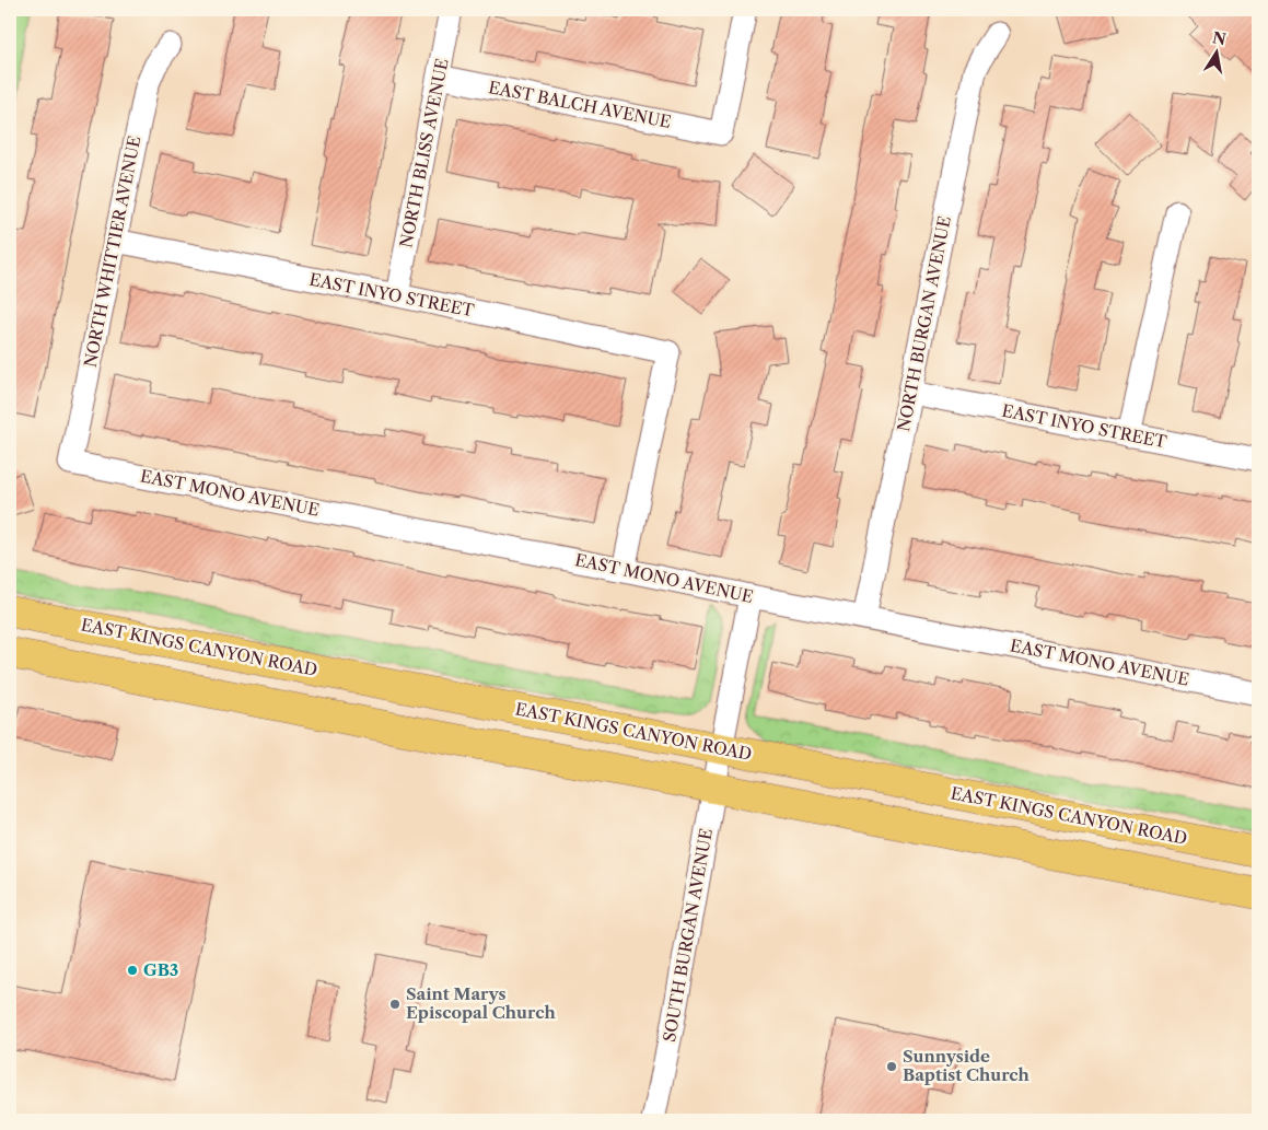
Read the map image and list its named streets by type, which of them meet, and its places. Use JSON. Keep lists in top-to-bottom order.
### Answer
{
  "streets": {
    "main road": ["EAST KINGS CANYON ROAD"],
    "street": [
      "EAST BALCH AVENUE",
      "NORTH BLISS AVENUE",
      "NORTH WHITTIER AVENUE",
      "EAST INYO STREET",
      "NORTH BURGAN AVENUE",
      "EAST MONO AVENUE",
      "SOUTH BURGAN AVENUE"
    ]
  },
  "crossings": [
    ["EAST BALCH AVENUE", "NORTH BLISS AVENUE"],
    ["NORTH BLISS AVENUE", "EAST INYO STREET"],
    ["NORTH WHITTIER AVENUE", "EAST INYO STREET"],
    ["NORTH WHITTIER AVENUE", "EAST MONO AVENUE"],
    ["EAST INYO STREET", "NORTH BURGAN AVENUE"],
    ["EAST INYO STREET", "EAST MONO AVENUE"],
    ["NORTH BURGAN AVENUE", "EAST MONO AVENUE"],
    ["EAST KINGS CANYON ROAD", "SOUTH BURGAN AVENUE"]
  ],
  "places": ["GB3", "Saint Marys Episcopal Church", "Sunnyside Baptist Church"],
  "north": "top"
}
